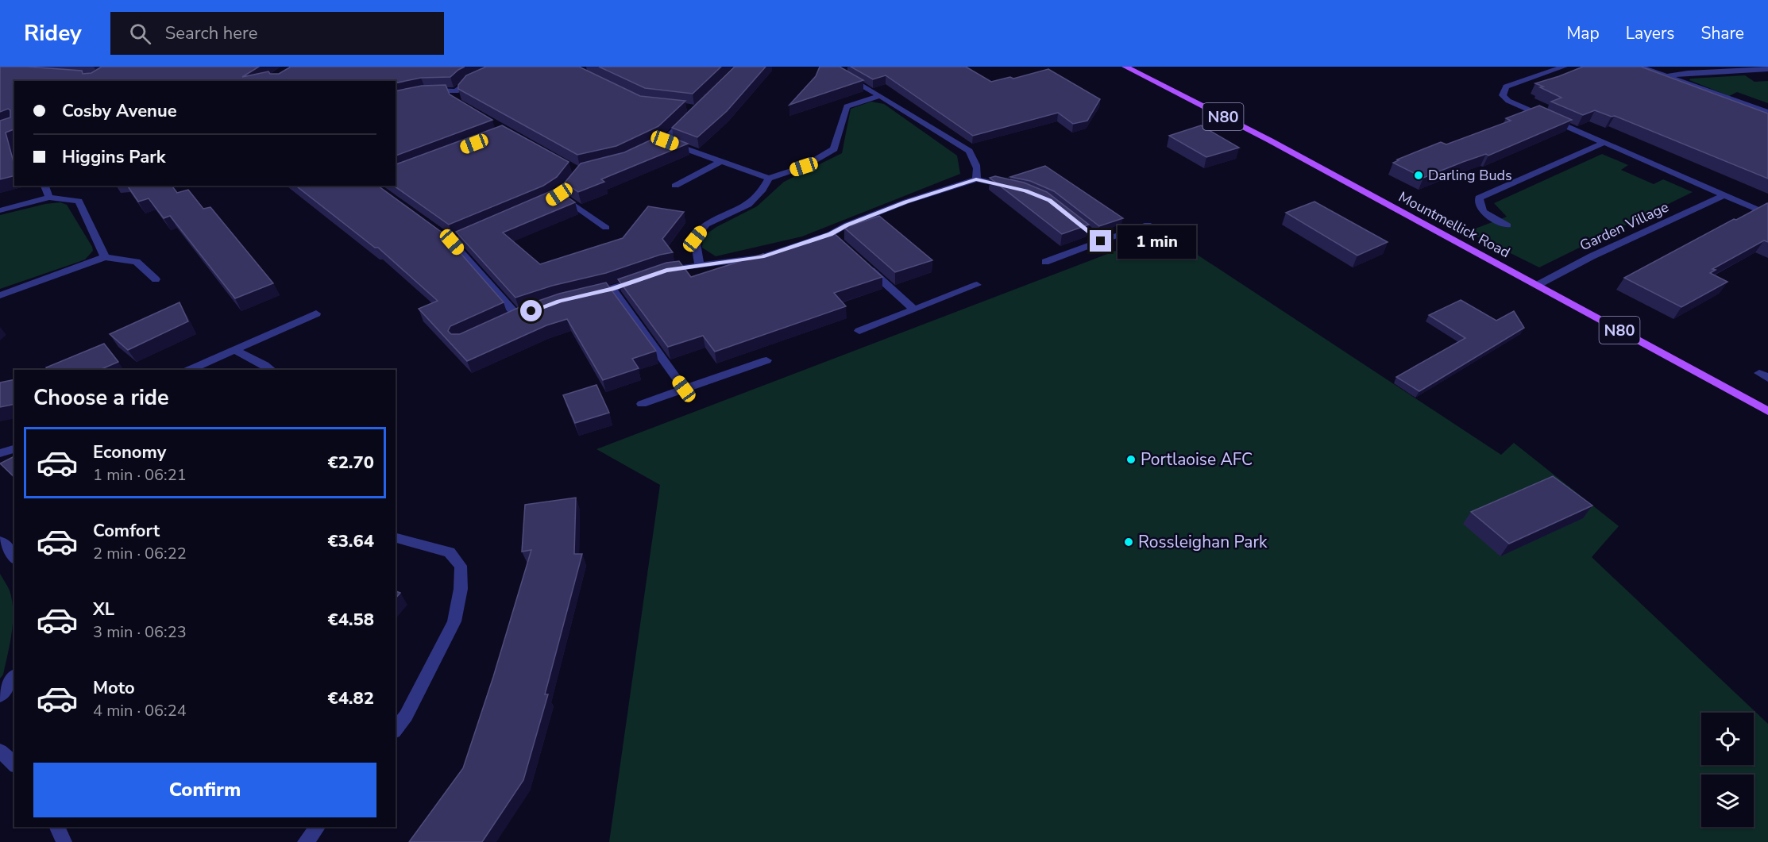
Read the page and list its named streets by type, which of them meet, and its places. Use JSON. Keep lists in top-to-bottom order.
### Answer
{
  "streets": {
    "main road": ["N80", "Mountmellick Road"],
    "street": ["Garden Village"]
  },
  "crossings": [
    ["Mountmellick Road", "Garden Village"]
  ],
  "places": ["Darling Buds", "Portlaoise AFC", "Rossleighan Park"],
  "page": {
    "header": "Ridey",
    "search": "Search here",
    "nav": ["Map", "Layers", "Share"],
    "banner": ["Cosby Avenue", "Higgins Park"],
    "bubble": "1 min",
    "heading": "Choose a ride",
    "list": [
      {
        "name": "Economy",
        "note": "1 min · 06:21",
        "value": "€2.70"
      },
      {
        "name": "Comfort",
        "note": "2 min · 06:22",
        "value": "€3.64"
      },
      {
        "name": "XL",
        "note": "3 min · 06:23",
        "value": "€4.58"
      },
      {
        "name": "Moto",
        "note": "4 min · 06:24",
        "value": "€4.82"
      }
    ],
    "buttons": "Confirm"
  }
}
